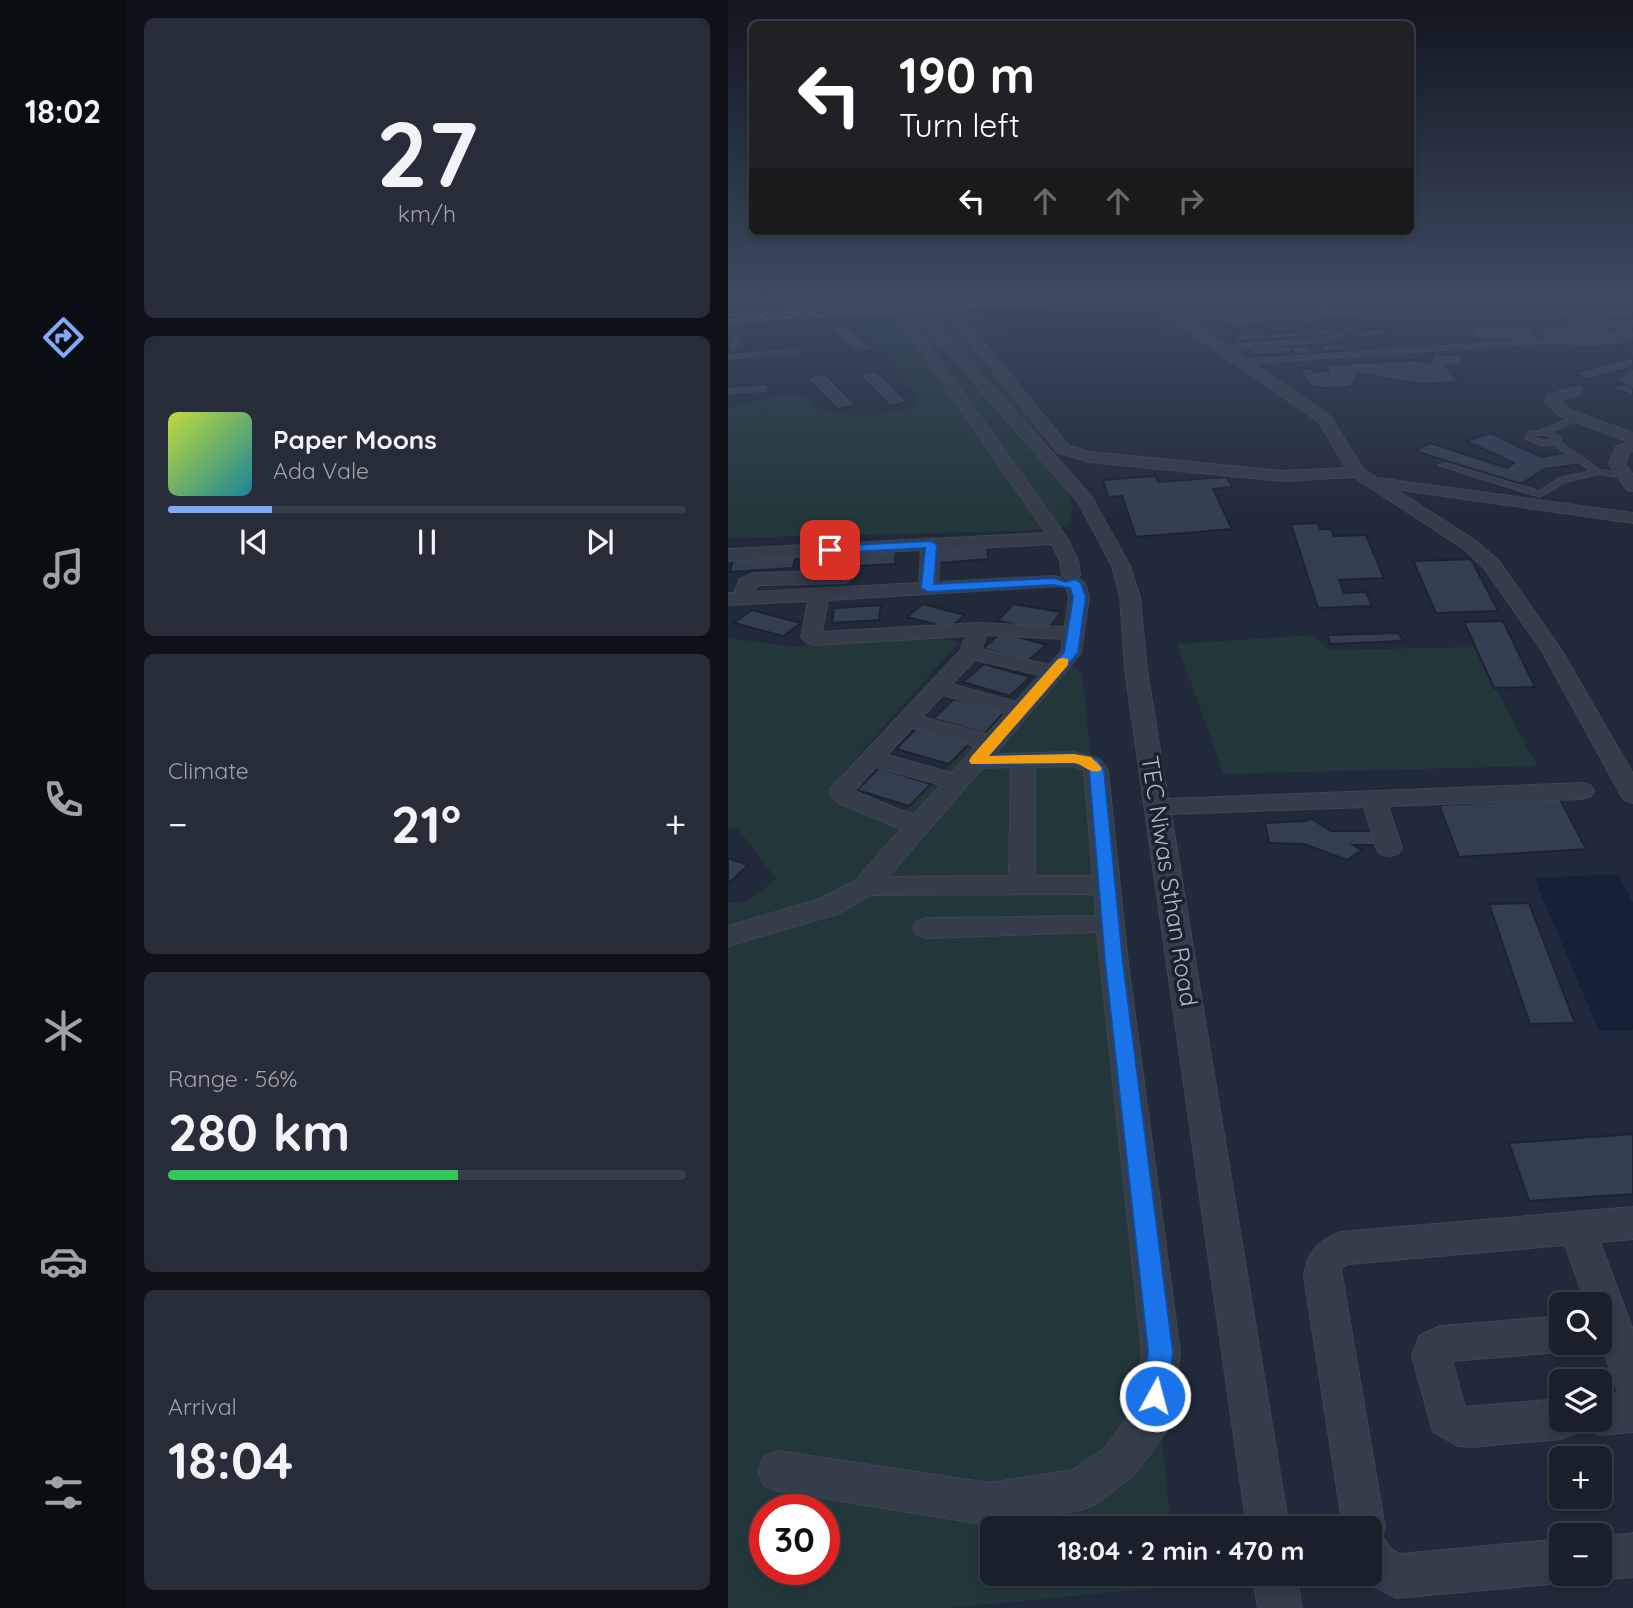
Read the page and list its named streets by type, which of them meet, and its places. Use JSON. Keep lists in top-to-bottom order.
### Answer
{
  "streets": {
    "street": ["TEC Niwas Sthan Road"]
  },
  "page": {
    "tabs": "18:02",
    "tile": [
      ["27", "km/h"],
      "Climate",
      ["Range · 56%", "280 km"],
      ["Arrival", "18:04"]
    ],
    "turn": ["190 m", "Turn left"],
    "song": ["Paper Moons", "Ada Vale"],
    "heat": ["−", "21°", "+"],
    "map_buttons": ["+", "−"],
    "limit": "30",
    "trip": "18:04 · 2 min · 470 m"
  }
}
